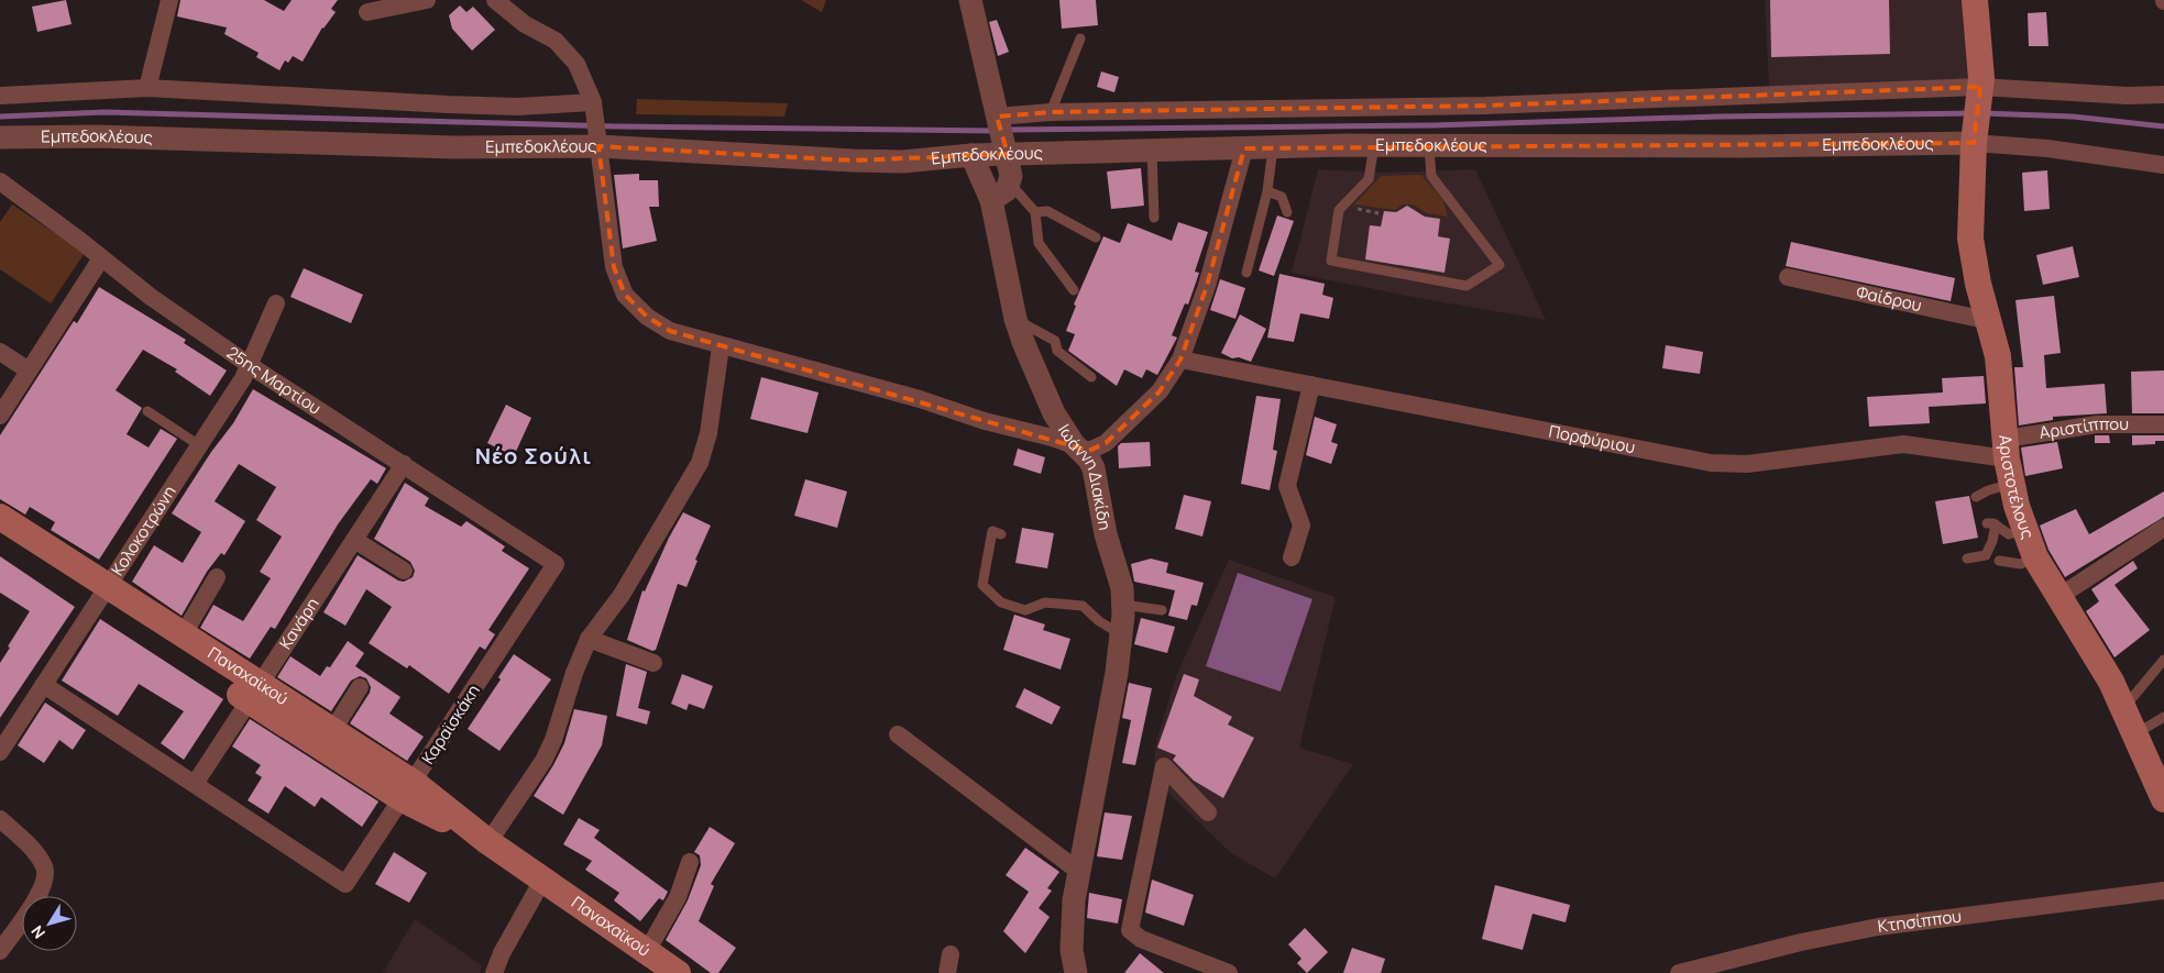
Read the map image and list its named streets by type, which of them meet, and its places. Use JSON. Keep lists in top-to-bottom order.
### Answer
{
  "streets": {
    "main road": ["Αριστοτέλους", "Παναχαϊκού"],
    "street": [
      "Εμπεδοκλέους",
      "Φαίδρου",
      "25ης Μαρτίου",
      "Αριστίππου",
      "Πορφύριου",
      "Ιωάννη Διακίδη",
      "Κολοκοτρώνη",
      "Κανάρη",
      "Καραϊσκάκη",
      "Κτησίππου"
    ]
  },
  "crossings": [
    ["Εμπεδοκλέους", "Ιωάννη Διακίδη"],
    ["Εμπεδοκλέους", "Αριστοτέλους"],
    ["Φαίδρου", "Αριστοτέλους"],
    ["25ης Μαρτίου", "Κολοκοτρώνη"],
    ["25ης Μαρτίου", "Κανάρη"],
    ["25ης Μαρτίου", "Καραϊσκάκη"],
    ["Αριστίππου", "Πορφύριου"],
    ["Αριστίππου", "Αριστοτέλους"],
    ["Πορφύριου", "Αριστοτέλους"],
    ["Κολοκοτρώνη", "Παναχαϊκού"],
    ["Κανάρη", "Παναχαϊκού"],
    ["Κανάρη", "Καραϊσκάκη"],
    ["Παναχαϊκού", "Καραϊσκάκη"]
  ],
  "districts": ["Νέο Σούλι"],
  "north": "bottom left"
}
